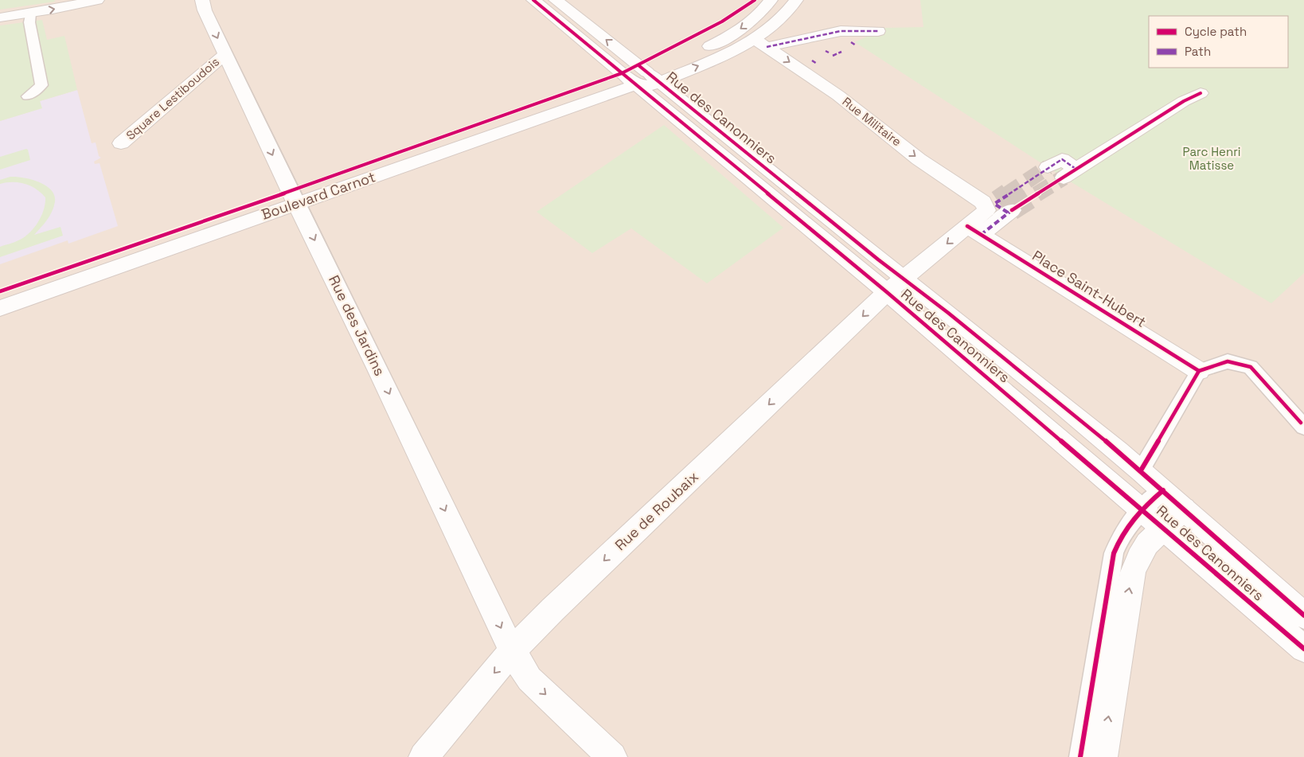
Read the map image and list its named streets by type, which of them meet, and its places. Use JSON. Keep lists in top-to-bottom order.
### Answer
{
  "streets": {
    "street": [
      "Square Lestiboudois",
      "Rue des Canonniers",
      "Rue Militaire",
      "Boulevard Carnot",
      "Place Saint-Hubert",
      "Rue des Jardins",
      "Rue de Roubaix"
    ]
  },
  "crossings": [
    ["Square Lestiboudois", "Rue des Jardins"],
    ["Rue des Canonniers", "Boulevard Carnot"],
    ["Rue des Canonniers", "Rue de Roubaix"],
    ["Rue Militaire", "Boulevard Carnot"],
    ["Rue Militaire", "Place Saint-Hubert"],
    ["Boulevard Carnot", "Rue des Jardins"],
    ["Rue des Jardins", "Rue de Roubaix"]
  ],
  "one_way": ["Rue Militaire", "Rue des Jardins", "Rue de Roubaix"],
  "parks": ["Parc Henri Matisse"],
  "legend": ["Cycle path", "Path"]
}
